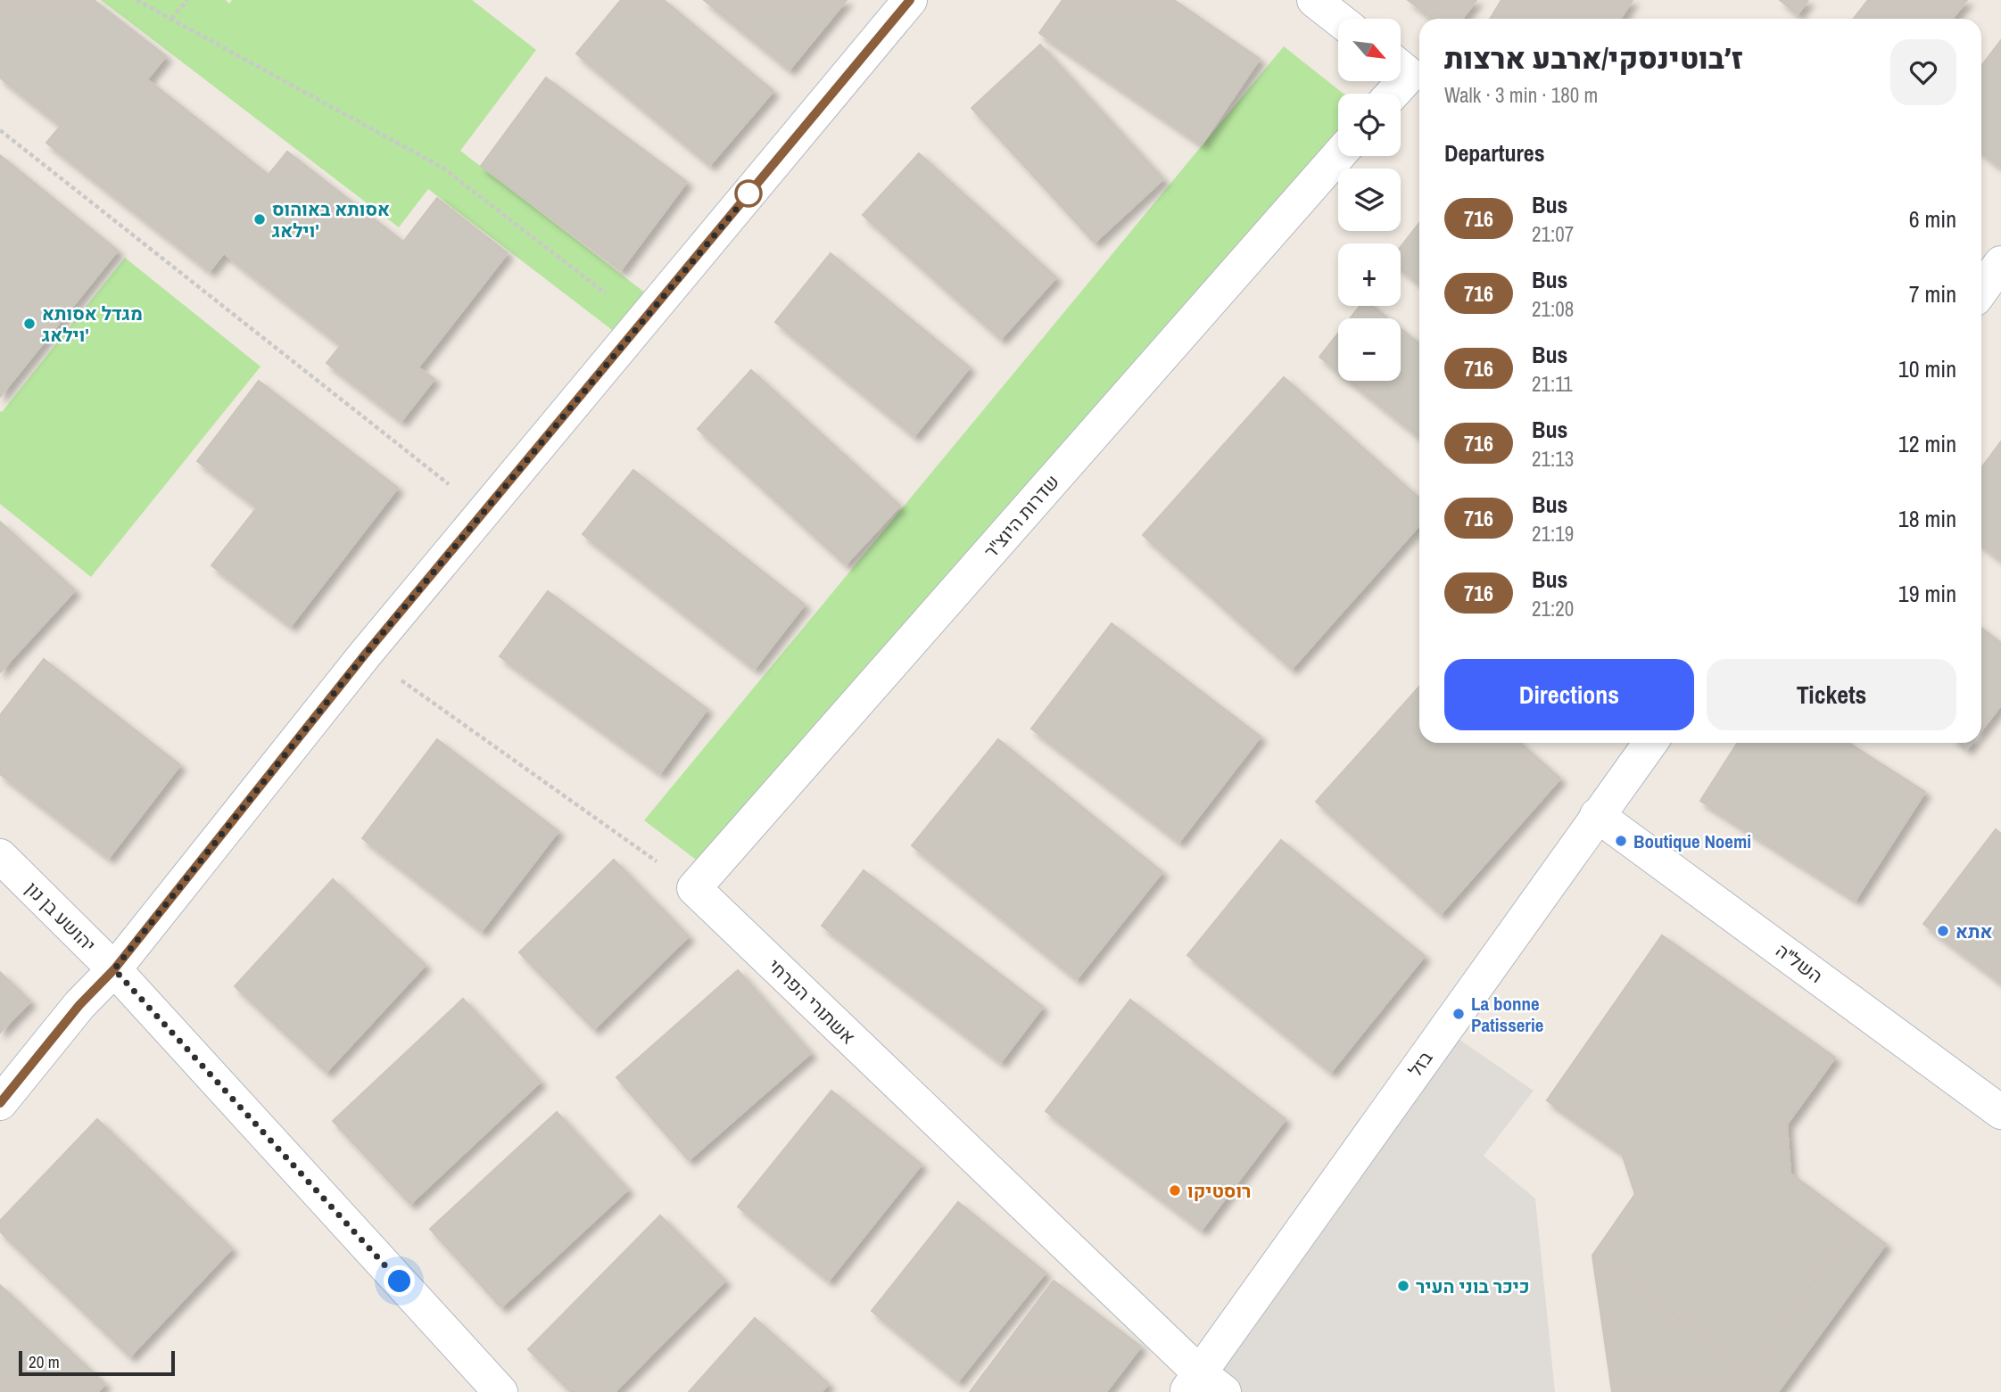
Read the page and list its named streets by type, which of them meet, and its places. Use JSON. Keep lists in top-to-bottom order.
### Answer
{
  "streets": {
    "street": [
      "שדרות היוצ''ר",
      "יהושע בן נון",
      "השל\"ה",
      "אשתורי הפרחי",
      "בזל"
    ]
  },
  "crossings": [
    ["שדרות היוצ''ר", "אשתורי הפרחי"],
    ["השל\"ה", "בזל"],
    ["אשתורי הפרחי", "בזל"]
  ],
  "places": [
    "אסותא באוהוס וילאג'",
    "מגדל אסותא וילאג'",
    "Boutique Noemi",
    "אתא",
    "La bonne Patisserie",
    "רוסטיקו",
    "כיכר בוני העיר"
  ],
  "lines": ["bus line 716"],
  "scale_bar": "20 m",
  "north": "bottom right",
  "page": {
    "map_buttons": ["+", "−"],
    "heading": [
      ["ז׳בוטינסקי/ארבע ארצות", "Walk · 3 min · 180 m"],
      "Departures"
    ],
    "list": [
      {
        "mark": "716",
        "name": "Bus",
        "note": "21:07",
        "value": "6 min"
      },
      {
        "mark": "716",
        "name": "Bus",
        "note": "21:08",
        "value": "7 min"
      },
      {
        "mark": "716",
        "name": "Bus",
        "note": "21:11",
        "value": "10 min"
      },
      {
        "mark": "716",
        "name": "Bus",
        "note": "21:13",
        "value": "12 min"
      },
      {
        "mark": "716",
        "name": "Bus",
        "note": "21:19",
        "value": "18 min"
      },
      {
        "mark": "716",
        "name": "Bus",
        "note": "21:20",
        "value": "19 min"
      }
    ],
    "buttons": ["Directions", "Tickets"],
    "scale": "20 m"
  }
}
